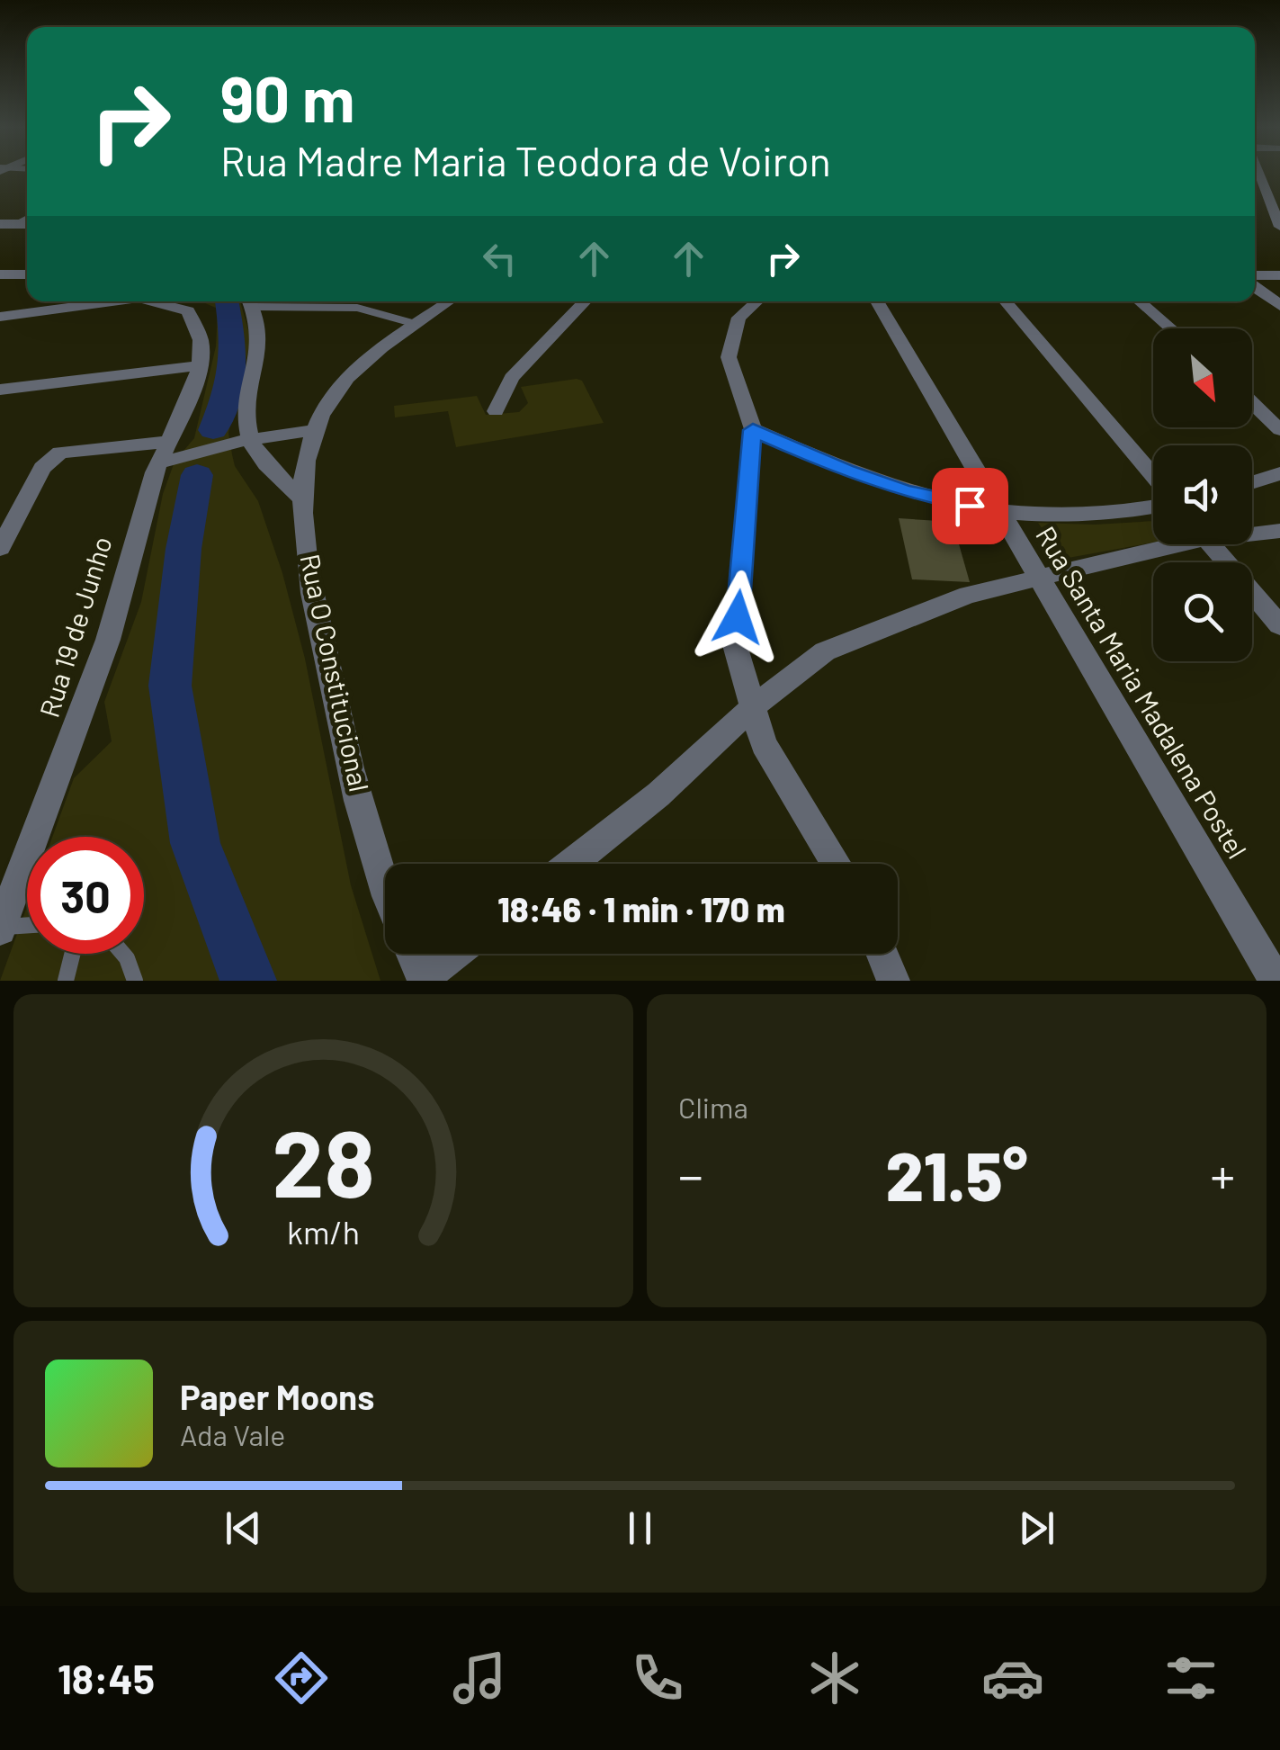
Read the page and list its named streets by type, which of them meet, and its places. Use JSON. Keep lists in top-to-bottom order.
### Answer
{
  "streets": {
    "street": ["Rua 19 de Junho", "Rua O Constitucional", "Rua Santa Maria Madalena Postel"]
  },
  "north": "bottom right",
  "page": {
    "turn": ["90 m", "Rua Madre Maria Teodora de Voiron"],
    "limit": "30",
    "trip": "18:46 · 1 min · 170 m",
    "tile": "Clima",
    "heat": ["−", "21.5°", "+"],
    "song": ["Paper Moons", "Ada Vale"],
    "tabs": "18:45",
    "gauge": ["28", "km/h"]
  }
}
